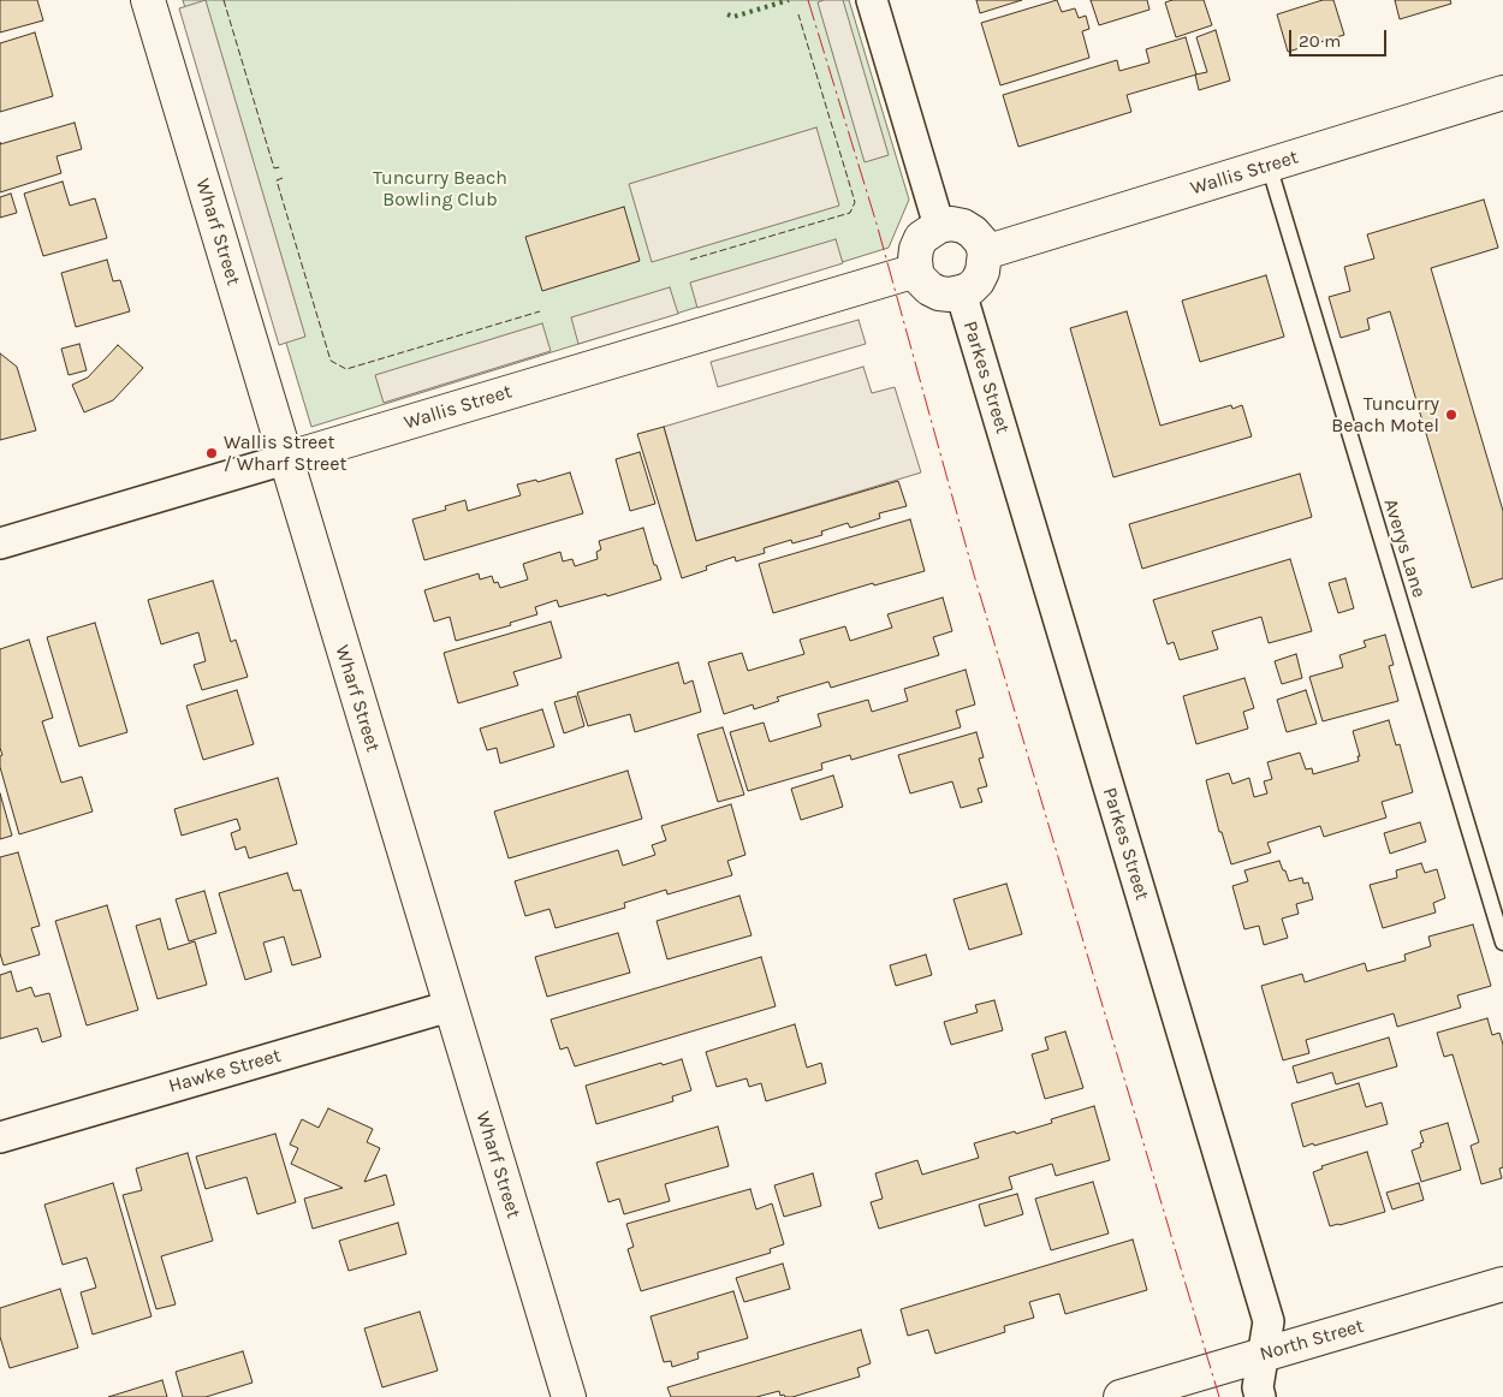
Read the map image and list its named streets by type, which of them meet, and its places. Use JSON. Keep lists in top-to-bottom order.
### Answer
{
  "streets": {
    "street": [
      "Wallis Street",
      "Wharf Street",
      "Parkes Street",
      "Hawke Street",
      "North Street"
    ],
    "lane": ["Averys Lane"]
  },
  "crossings": [
    ["Wallis Street", "Wharf Street"],
    ["Wallis Street", "Parkes Street"],
    ["Wallis Street", "Averys Lane"],
    ["Wharf Street", "Hawke Street"],
    ["Parkes Street", "North Street"]
  ],
  "parks": ["Tuncurry Beach Bowling Club"],
  "places": ["Tuncurry Beach Motel", "Wallis Street / Wharf Street"],
  "scale_bar": "20 m"
}
